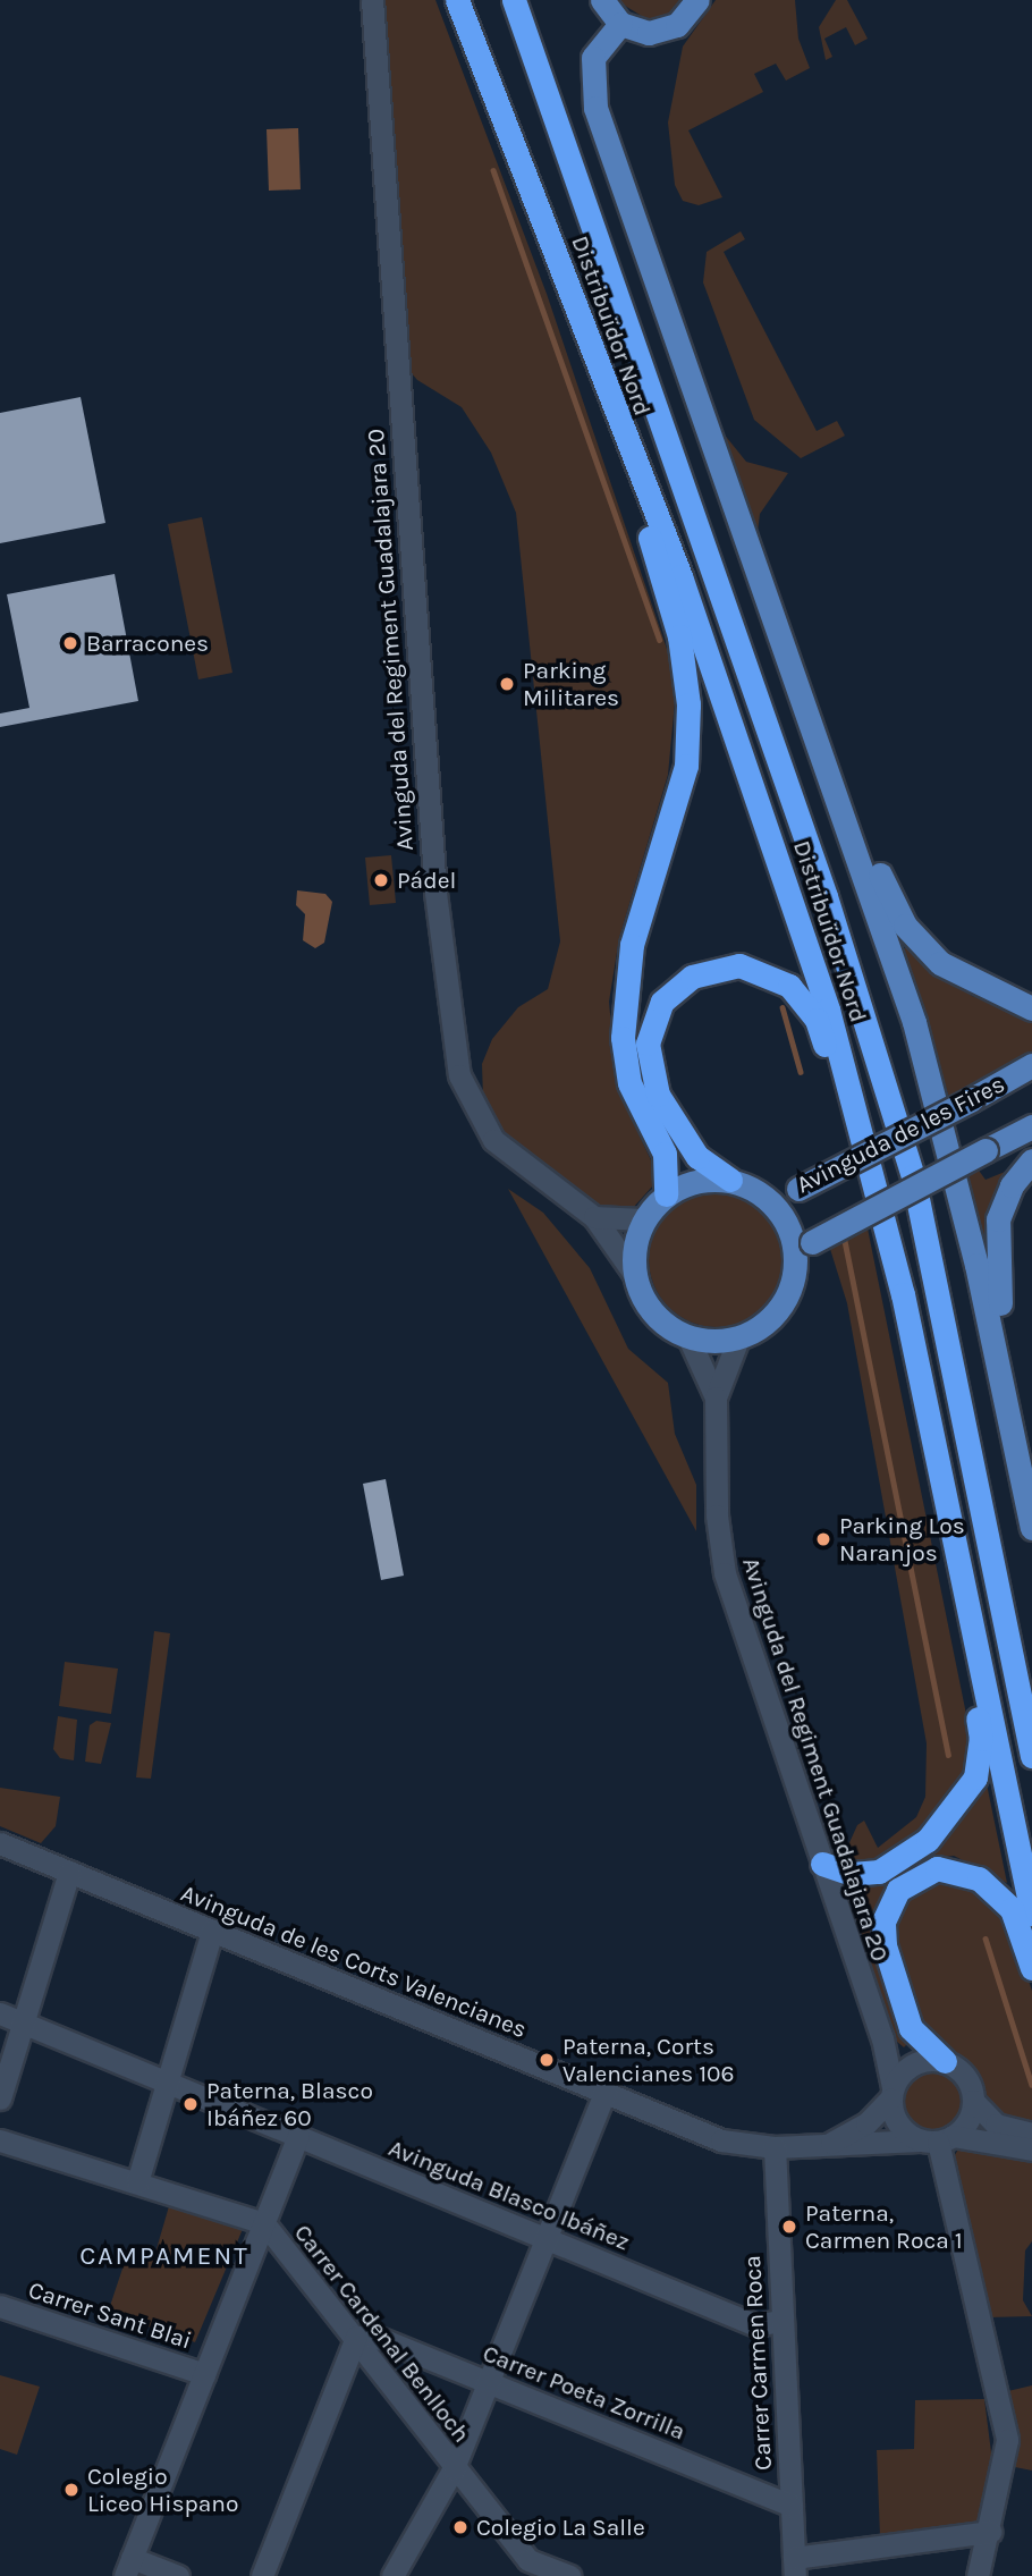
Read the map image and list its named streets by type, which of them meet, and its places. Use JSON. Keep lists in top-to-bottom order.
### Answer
{
  "streets": {
    "highway": ["Distribuïdor Nord"],
    "main road": ["Avinguda de les Fires"],
    "street": [
      "Avinguda del Regiment Guadalajara 20",
      "Avinguda de les Corts Valencianes",
      "Avinguda Blasco Ibáñez",
      "Carrer Sant Blai",
      "Carrer Cardenal Benlloch",
      "Carrer Carmen Roca",
      "Carrer Poeta Zorrilla"
    ]
  },
  "crossings": [
    ["Avinguda del Regiment Guadalajara 20", "Avinguda de les Fires"],
    ["Avinguda del Regiment Guadalajara 20", "Avinguda de les Corts Valencianes"],
    ["Avinguda de les Corts Valencianes", "Carrer Carmen Roca"],
    ["Avinguda Blasco Ibáñez", "Carrer Carmen Roca"],
    ["Carrer Cardenal Benlloch", "Carrer Poeta Zorrilla"],
    ["Carrer Carmen Roca", "Carrer Poeta Zorrilla"]
  ],
  "districts": ["CAMPAMENT"],
  "places": [
    "Barracones",
    "Parking Militares",
    "Pádel",
    "Parking Los Naranjos",
    "Paterna, Corts Valencianes 106",
    "Paterna, Blasco Ibáñez 60",
    "Paterna, Carmen Roca 1",
    "Colegio Liceo Hispano",
    "Colegio La Salle"
  ]
}
